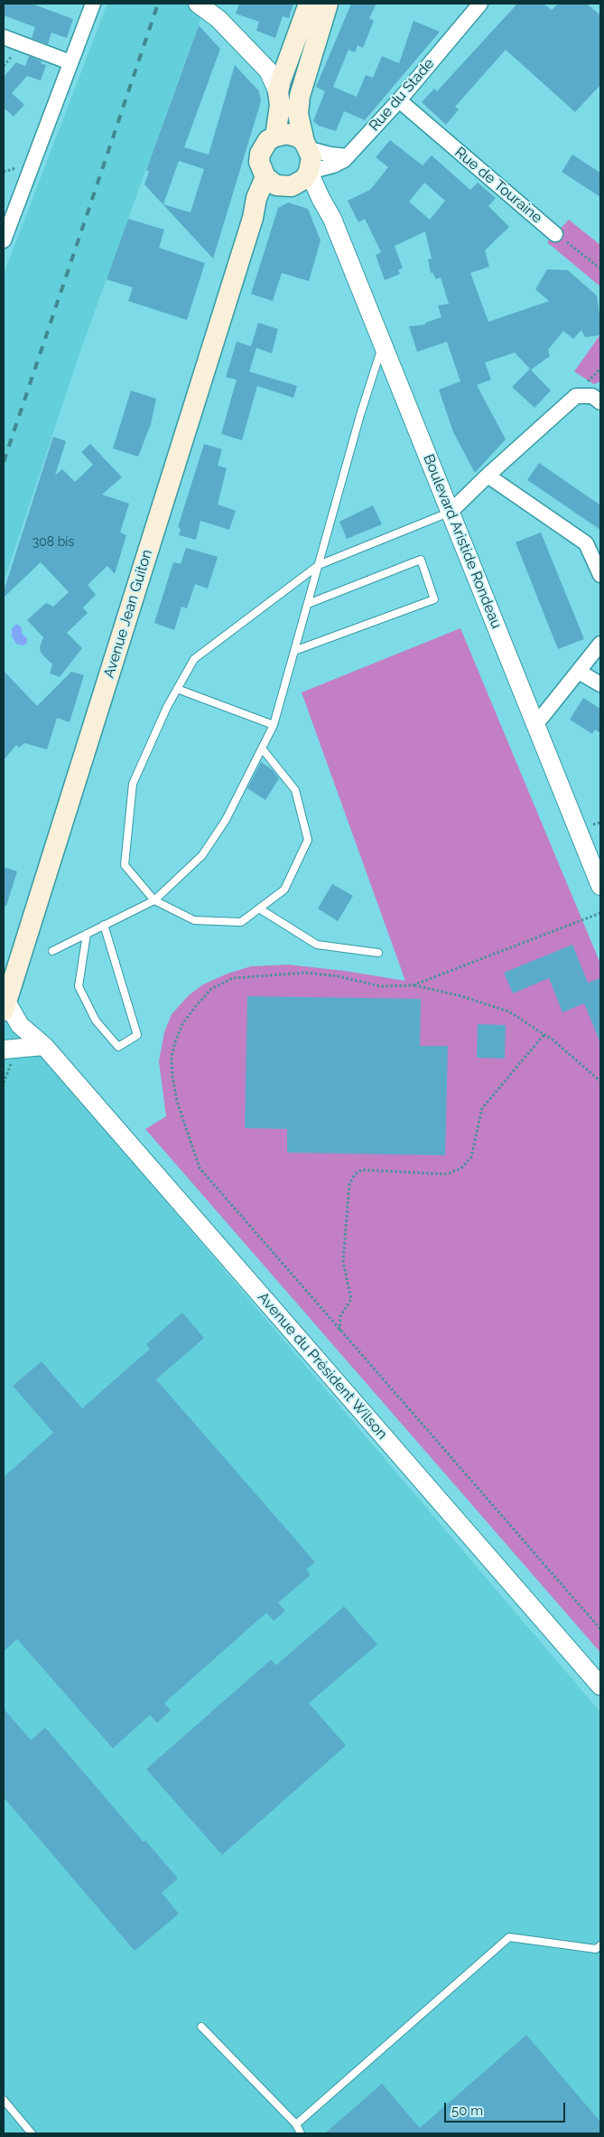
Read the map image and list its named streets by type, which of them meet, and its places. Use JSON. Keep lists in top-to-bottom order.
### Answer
{
  "streets": {
    "main road": ["Avenue Jean Guiton"],
    "street": [
      "Rue du Stade",
      "Rue de Touraine",
      "Boulevard Aristide Rondeau",
      "Avenue du Président Wilson"
    ]
  },
  "crossings": [
    ["Rue du Stade", "Rue de Touraine"],
    ["Rue du Stade", "Boulevard Aristide Rondeau"],
    ["Rue du Stade", "Avenue Jean Guiton"],
    ["Boulevard Aristide Rondeau", "Avenue Jean Guiton"],
    ["Avenue Jean Guiton", "Avenue du Président Wilson"]
  ],
  "house_numbers": ["308 bis"],
  "scale_bar": "50 m"
}
